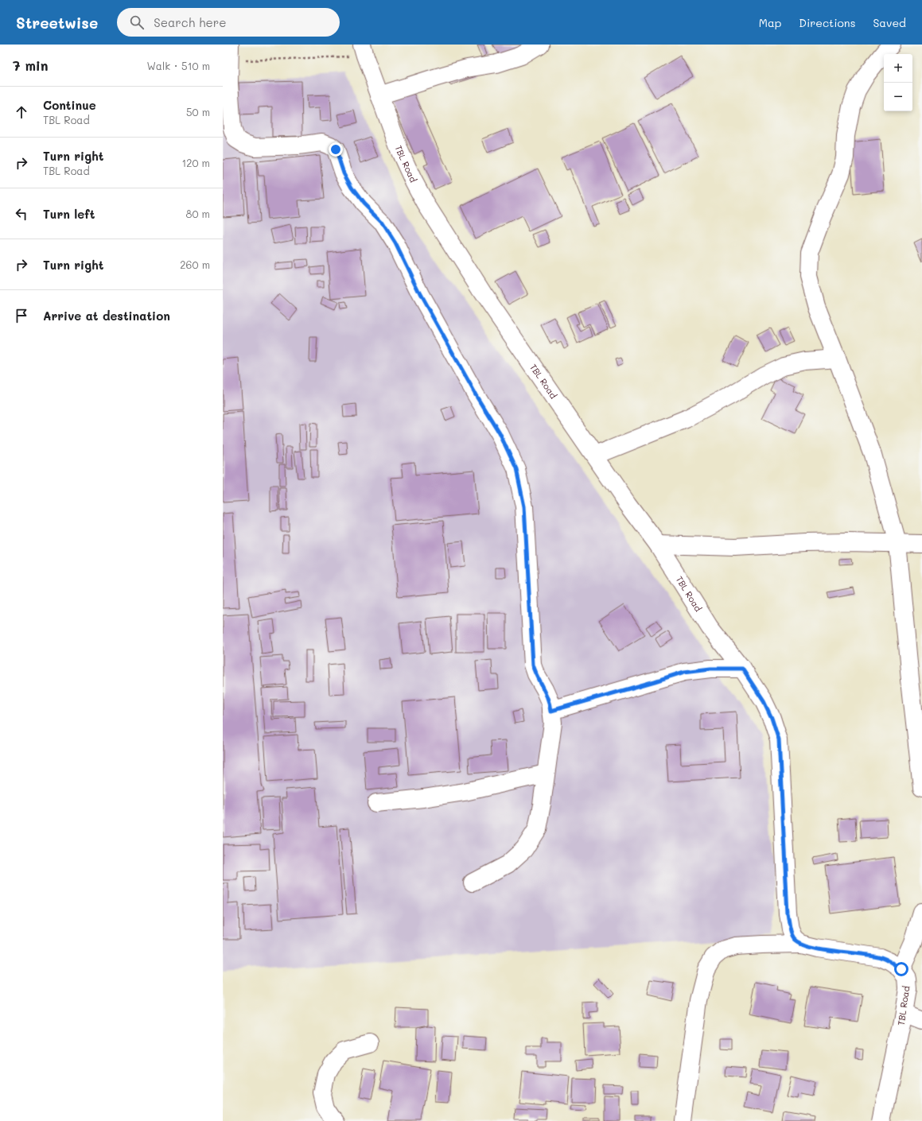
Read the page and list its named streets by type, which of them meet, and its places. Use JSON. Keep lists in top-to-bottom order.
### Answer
{
  "streets": {
    "street": ["TBL Road"]
  },
  "page": {
    "header": "Streetwise",
    "search": "Search here",
    "nav": ["Map", "Directions", "Saved"],
    "heading": ["7 min", "Walk · 510 m"],
    "map_buttons": ["+", "−"],
    "list": [
      ["Continue", "TBL Road", "50 m"],
      ["Turn right", "TBL Road", "120 m"],
      ["Turn left", "80 m"],
      ["Turn right", "260 m"],
      "Arrive at destination"
    ]
  }
}
